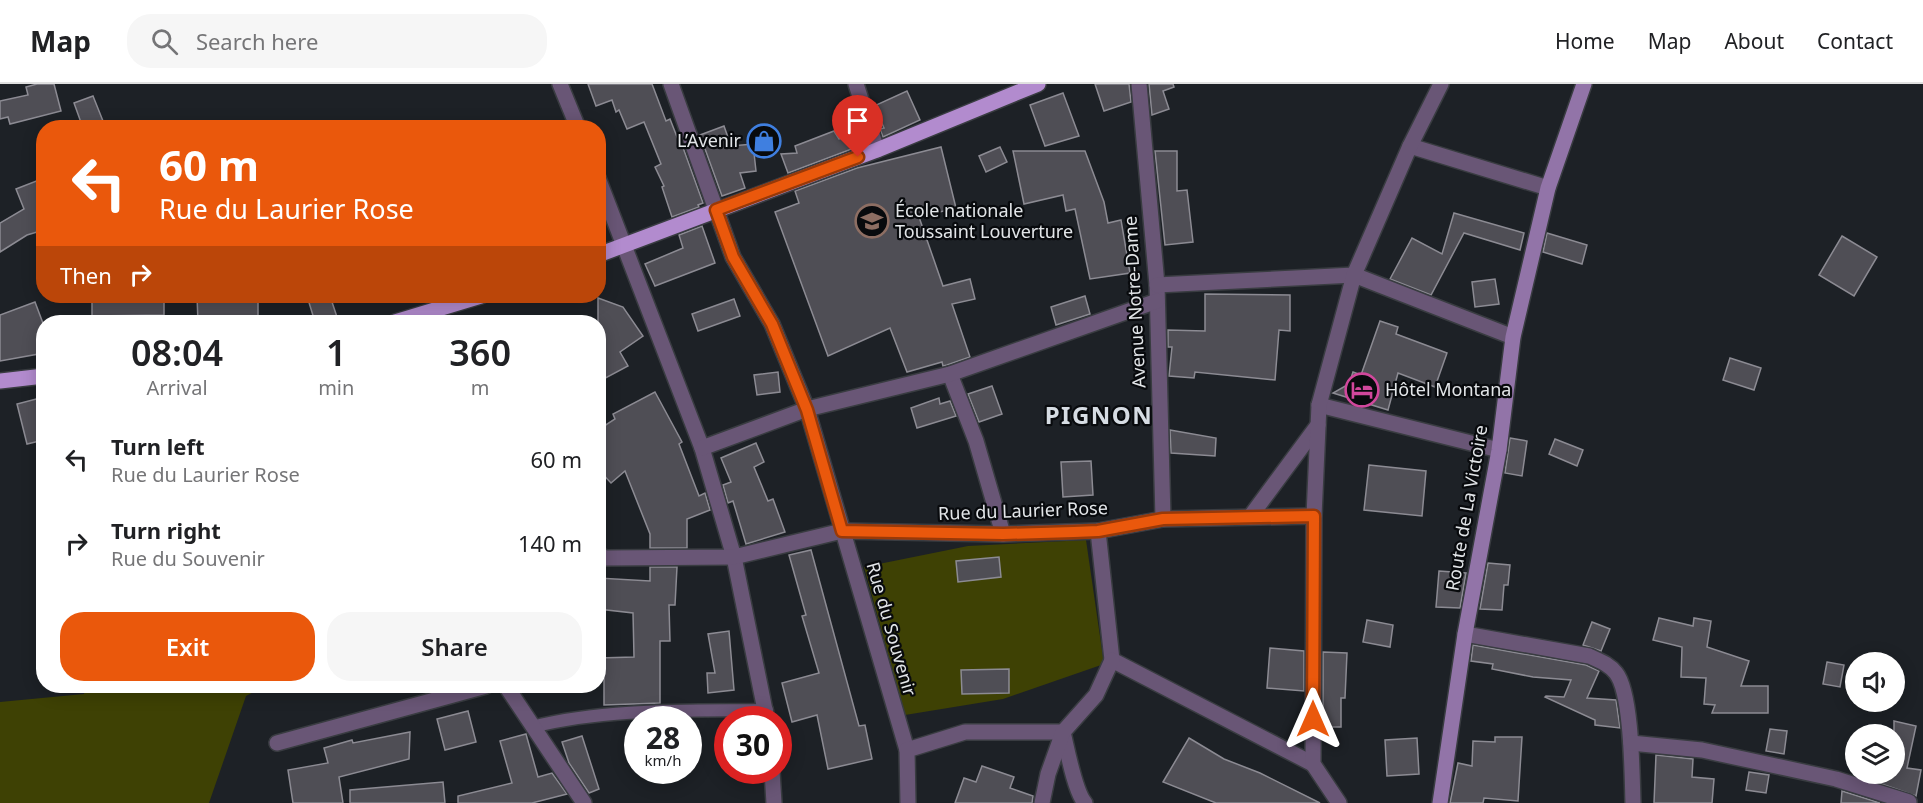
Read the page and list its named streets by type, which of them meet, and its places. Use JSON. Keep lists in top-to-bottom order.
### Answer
{
  "streets": {
    "street": [
      "Avenue Notre-Dame",
      "Route de La Victoire",
      "Rue du Laurier Rose",
      "Rue du Souvenir"
    ]
  },
  "crossings": [
    ["Avenue Notre-Dame", "Rue du Laurier Rose"],
    ["Rue du Laurier Rose", "Rue du Souvenir"]
  ],
  "districts": ["PIGNON"],
  "places": {
    "shop": ["L’Avenir"],
    "school or university": ["École nationale Toussaint Louverture"],
    "hotel": ["Hôtel Montana"]
  },
  "page": {
    "header": "Map",
    "search": "Search here",
    "nav": [
      "Home",
      "Map",
      "About",
      "Contact"
    ],
    "turn": ["60 m", "Rue du Laurier Rose"],
    "then": "Then",
    "eta": [
      "08:04",
      "Arrival",
      "1",
      "min",
      "360",
      "m"
    ],
    "list": [
      {
        "name": "Turn left",
        "note": "Rue du Laurier Rose",
        "value": "60 m"
      },
      {
        "name": "Turn right",
        "note": "Rue du Souvenir",
        "value": "140 m"
      }
    ],
    "buttons": ["Exit", "Share"],
    "speed": "28 km/h",
    "limit": "30"
  }
}
